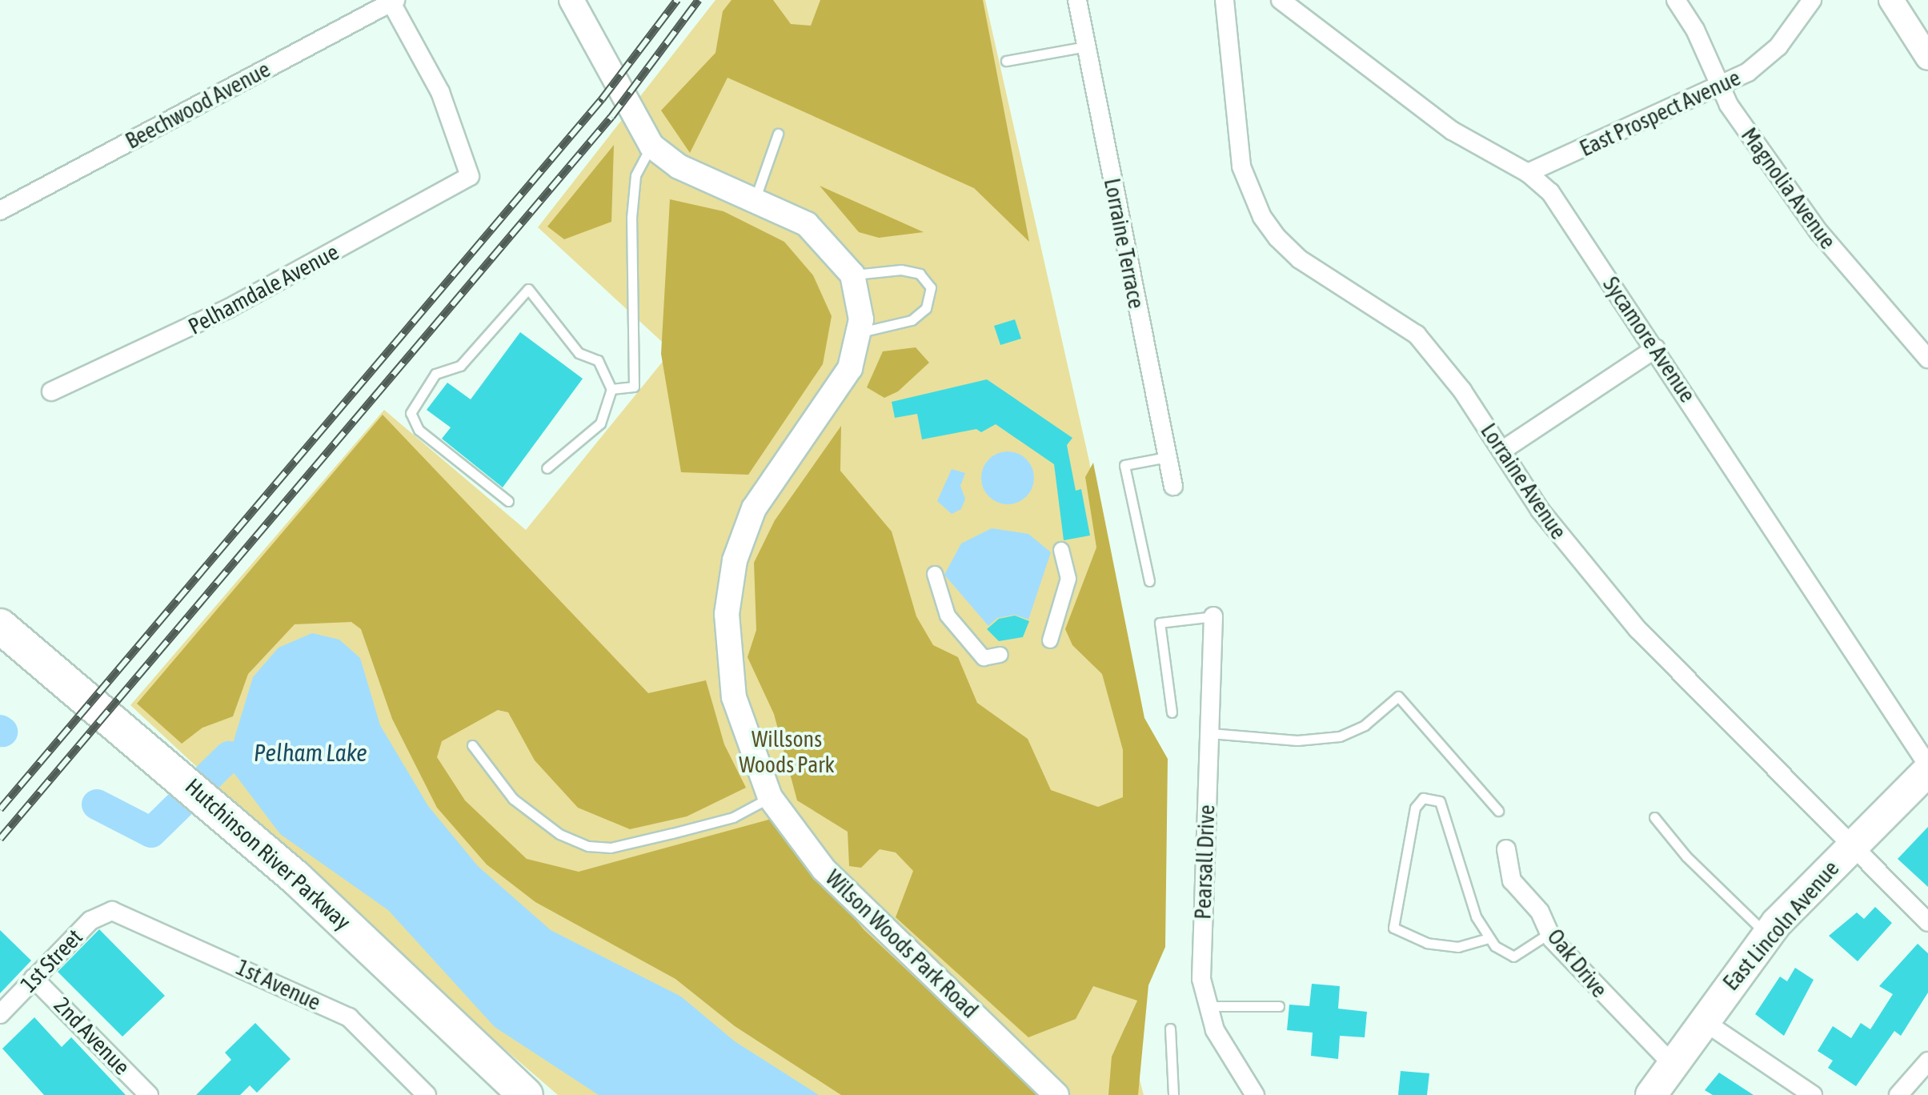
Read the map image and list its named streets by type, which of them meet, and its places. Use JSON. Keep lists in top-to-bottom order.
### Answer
{
  "streets": {
    "highway": ["Hutchinson River Parkway"],
    "main road": ["East Lincoln Avenue"],
    "street": [
      "Beechwood Avenue",
      "East Prospect Avenue",
      "Magnolia Avenue",
      "Lorraine Terrace",
      "Pelhamdale Avenue",
      "Sycamore Avenue",
      "Lorraine Avenue",
      "Pearsall Drive",
      "Wilson Woods Park Road",
      "1st Street",
      "Oak Drive",
      "1st Avenue",
      "2nd Avenue"
    ]
  },
  "crossings": [
    ["Beechwood Avenue", "Pelhamdale Avenue"],
    ["East Prospect Avenue", "Magnolia Avenue"],
    ["East Prospect Avenue", "Sycamore Avenue"],
    ["Sycamore Avenue", "East Lincoln Avenue"],
    ["Lorraine Avenue", "East Lincoln Avenue"],
    ["East Lincoln Avenue", "Oak Drive"],
    ["1st Street", "1st Avenue"],
    ["1st Street", "2nd Avenue"]
  ],
  "water": ["Pelham Lake"],
  "parks": ["Willsons Woods Park"]
}
